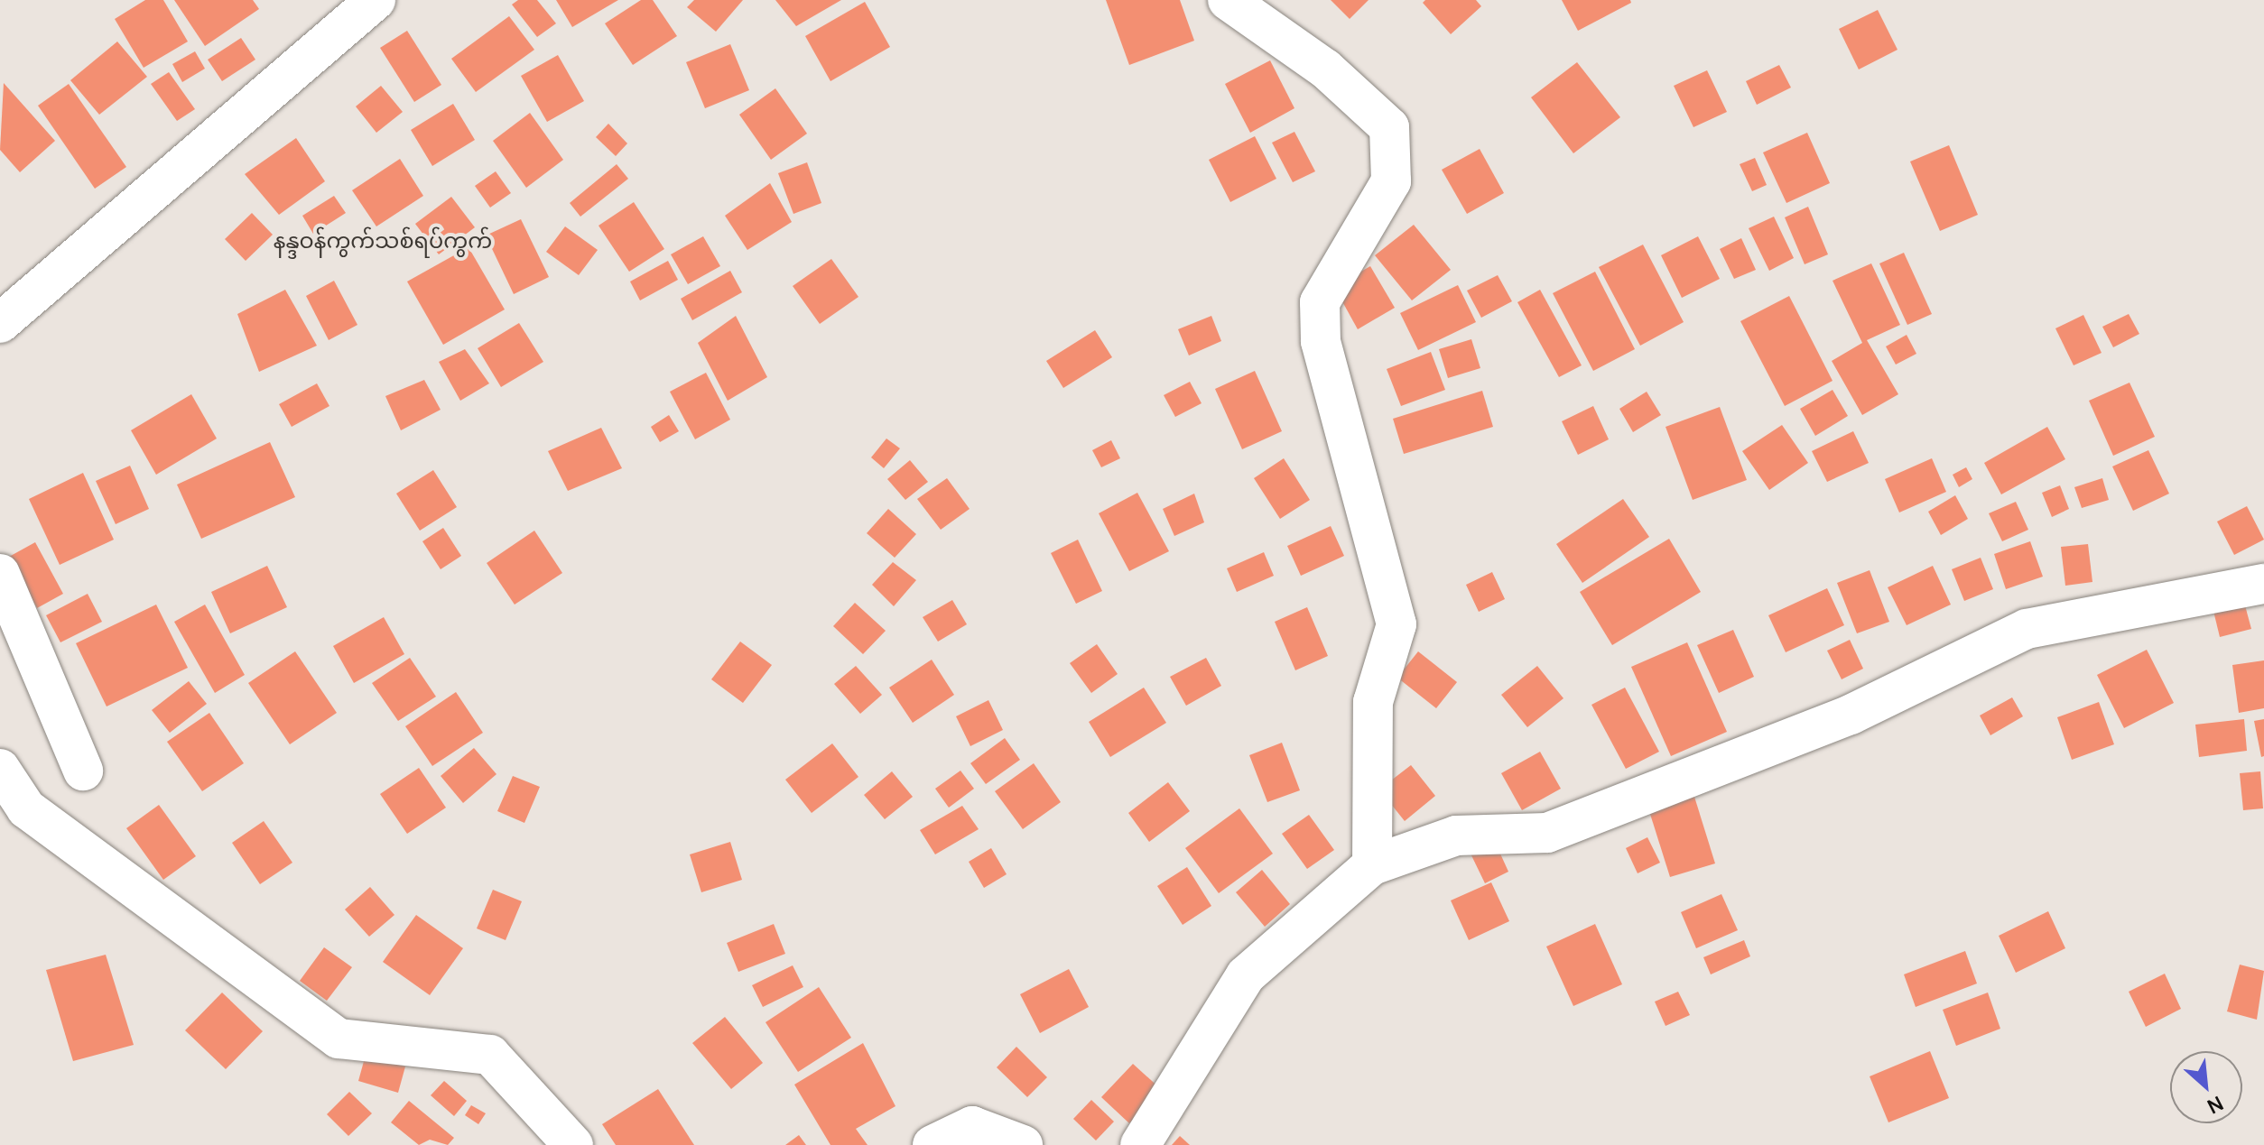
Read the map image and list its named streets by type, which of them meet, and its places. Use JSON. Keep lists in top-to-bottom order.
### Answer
{
  "districts": ["နန္ဒဝန်ကွက်သစ်ရပ်ကွက်"],
  "north": "bottom right"
}
